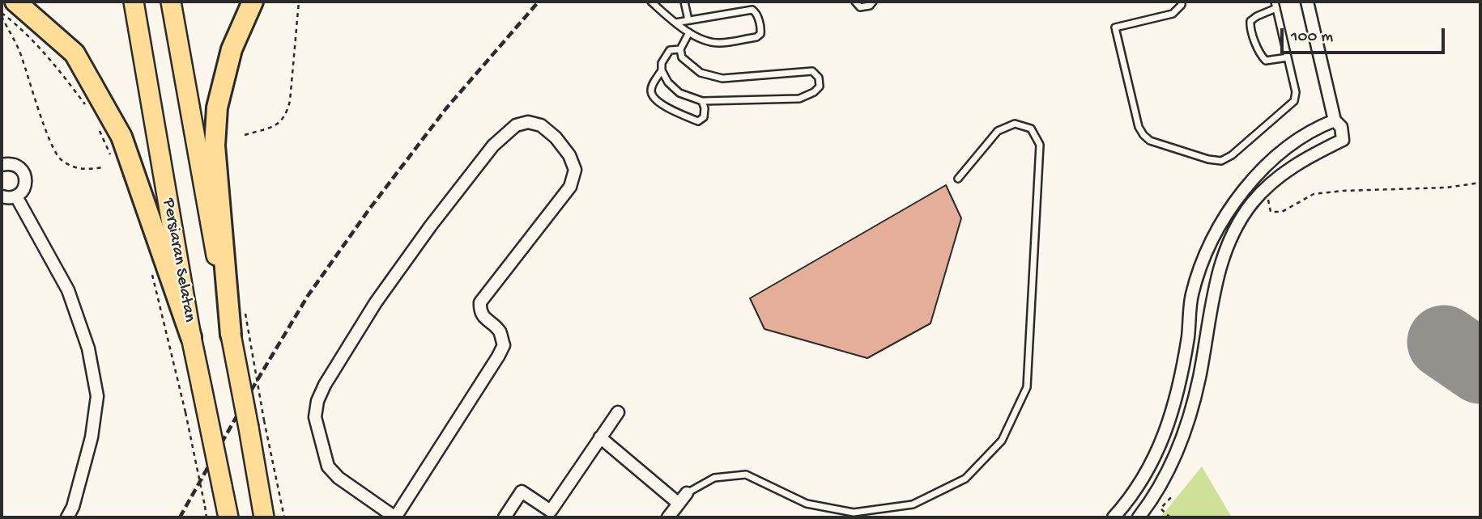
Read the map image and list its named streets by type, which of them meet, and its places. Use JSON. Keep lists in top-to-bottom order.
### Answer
{
  "streets": {
    "main road": ["Persiaran Selatan"]
  },
  "scale_bar": "100 m"
}
